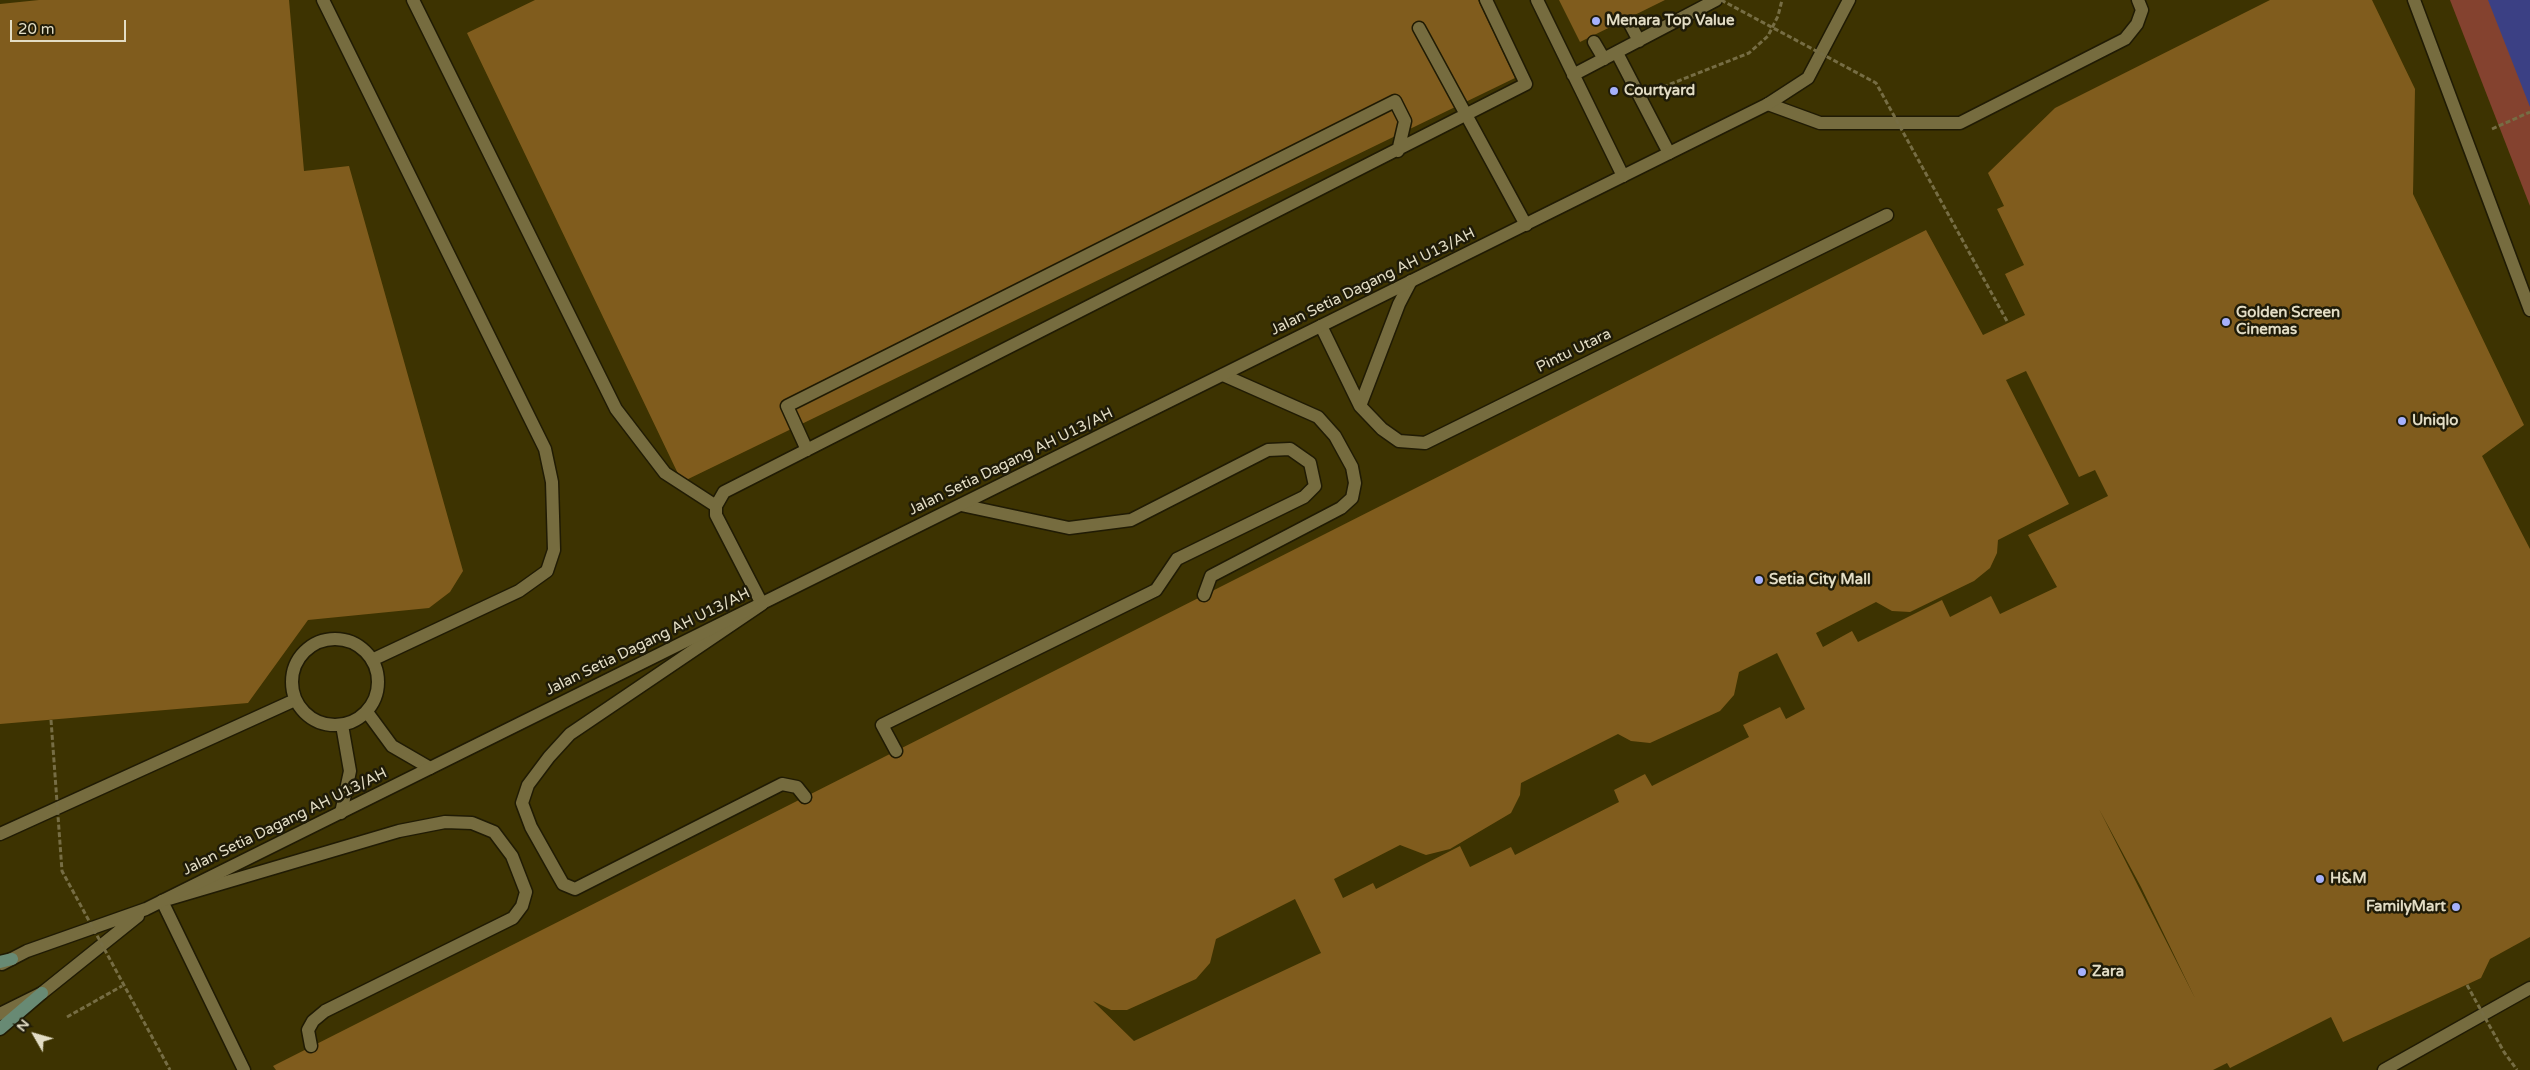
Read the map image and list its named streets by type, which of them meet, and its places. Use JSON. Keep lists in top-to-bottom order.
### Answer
{
  "streets": {
    "street": ["Jalan Setia Dagang AH U13/AH", "Pintu Utara"]
  },
  "crossings": [
    ["Jalan Setia Dagang AH U13/AH", "Pintu Utara"]
  ],
  "places": [
    "Menara Top Value",
    "Courtyard",
    "Golden Screen Cinemas",
    "Uniqlo",
    "Setia City Mall",
    "H&M",
    "FamilyMart",
    "Zara"
  ],
  "scale_bar": "20 m",
  "north": "top left"
}
